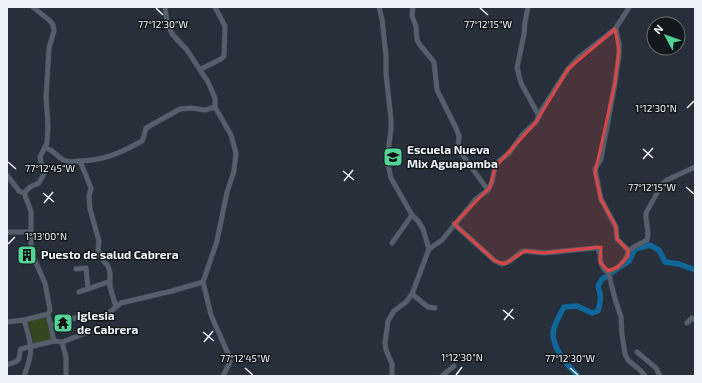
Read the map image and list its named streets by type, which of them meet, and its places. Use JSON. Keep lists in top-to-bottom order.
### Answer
{
  "places": {
    "school or university": ["Escuela Nueva Mix Aguapamba"],
    "building": ["Puesto de salud Cabrera"],
    "temple": ["Iglesia de Cabrera"]
  },
  "north": "top left",
  "coordinates": [
    "77°12'30\"W",
    "77°12'15\"W",
    "1°12'30\"N",
    "77°12'45\"W",
    "1°13'00\"N"
  ]
}
